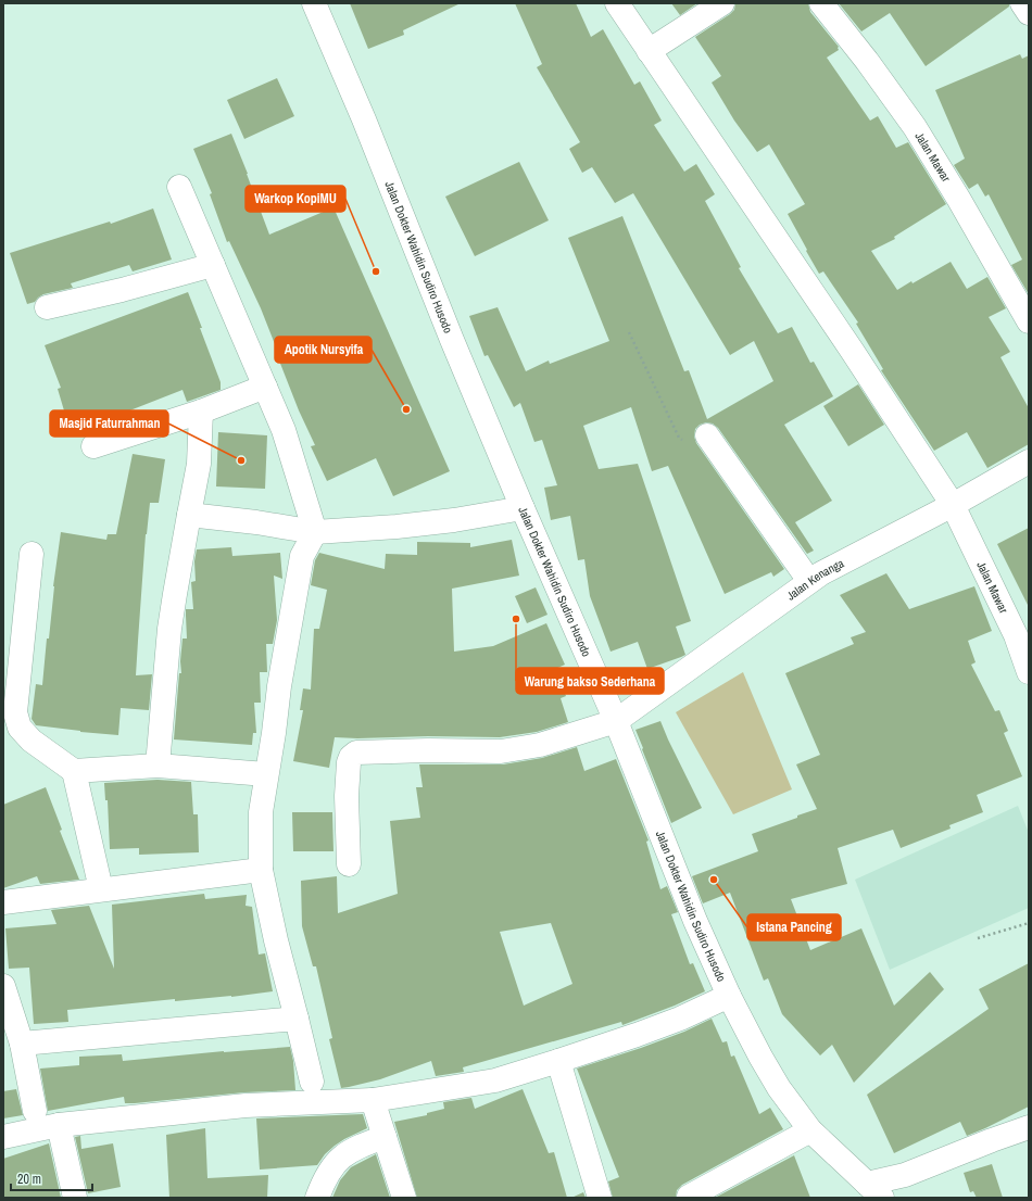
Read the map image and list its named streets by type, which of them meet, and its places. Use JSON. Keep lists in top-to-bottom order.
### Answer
{
  "streets": {
    "street": ["Jalan Mawar", "Jalan Dokter Wahidin Sudiro Husodo", "Jalan Kenanga"]
  },
  "crossings": [
    ["Jalan Mawar", "Jalan Kenanga"],
    ["Jalan Dokter Wahidin Sudiro Husodo", "Jalan Kenanga"]
  ],
  "places": [
    "Warkop KopiMU",
    "Apotik Nursyifa",
    "Masjid Faturrahman",
    "Warung bakso Sederhana",
    "Istana Pancing"
  ],
  "scale_bar": "20 m"
}
